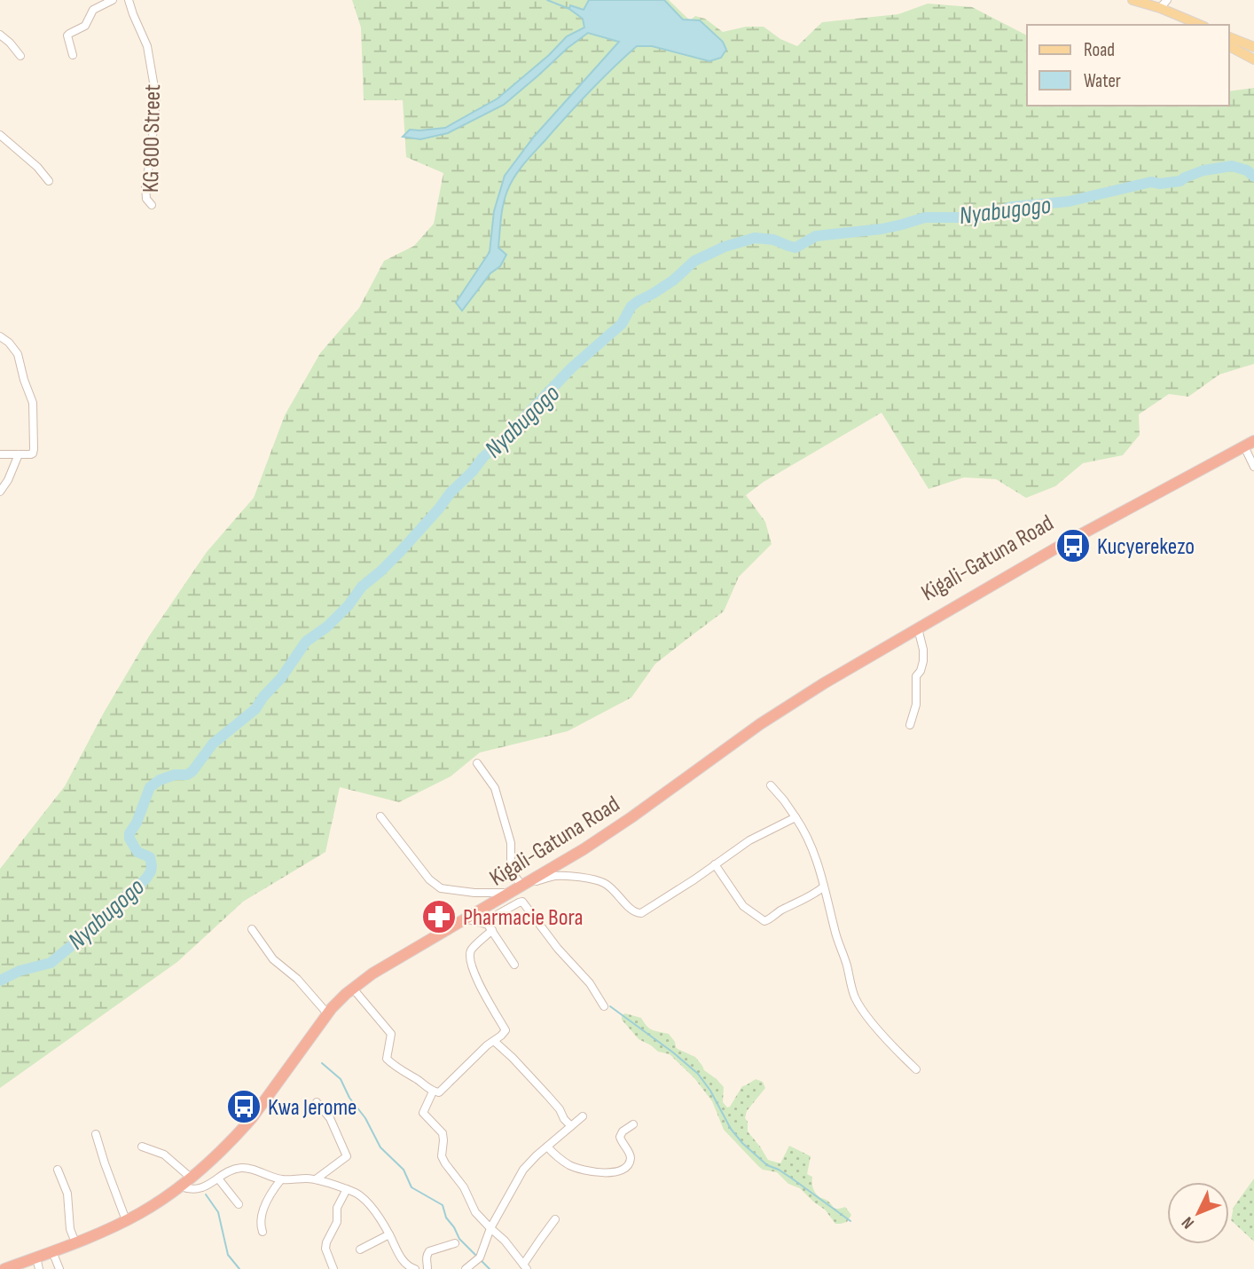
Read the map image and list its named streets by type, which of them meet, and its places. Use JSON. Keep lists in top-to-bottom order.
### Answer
{
  "streets": {
    "highway": ["Kigali-Gatuna Road"],
    "street": ["KG 800 Street"]
  },
  "water": ["Nyabugogo"],
  "places": {
    "bus stop": ["Kucyerekezo", "Kwa Jerome"],
    "pharmacy": ["Pharmacie Bora"]
  },
  "legend": ["Road", "Water"],
  "north": "bottom left"
}
